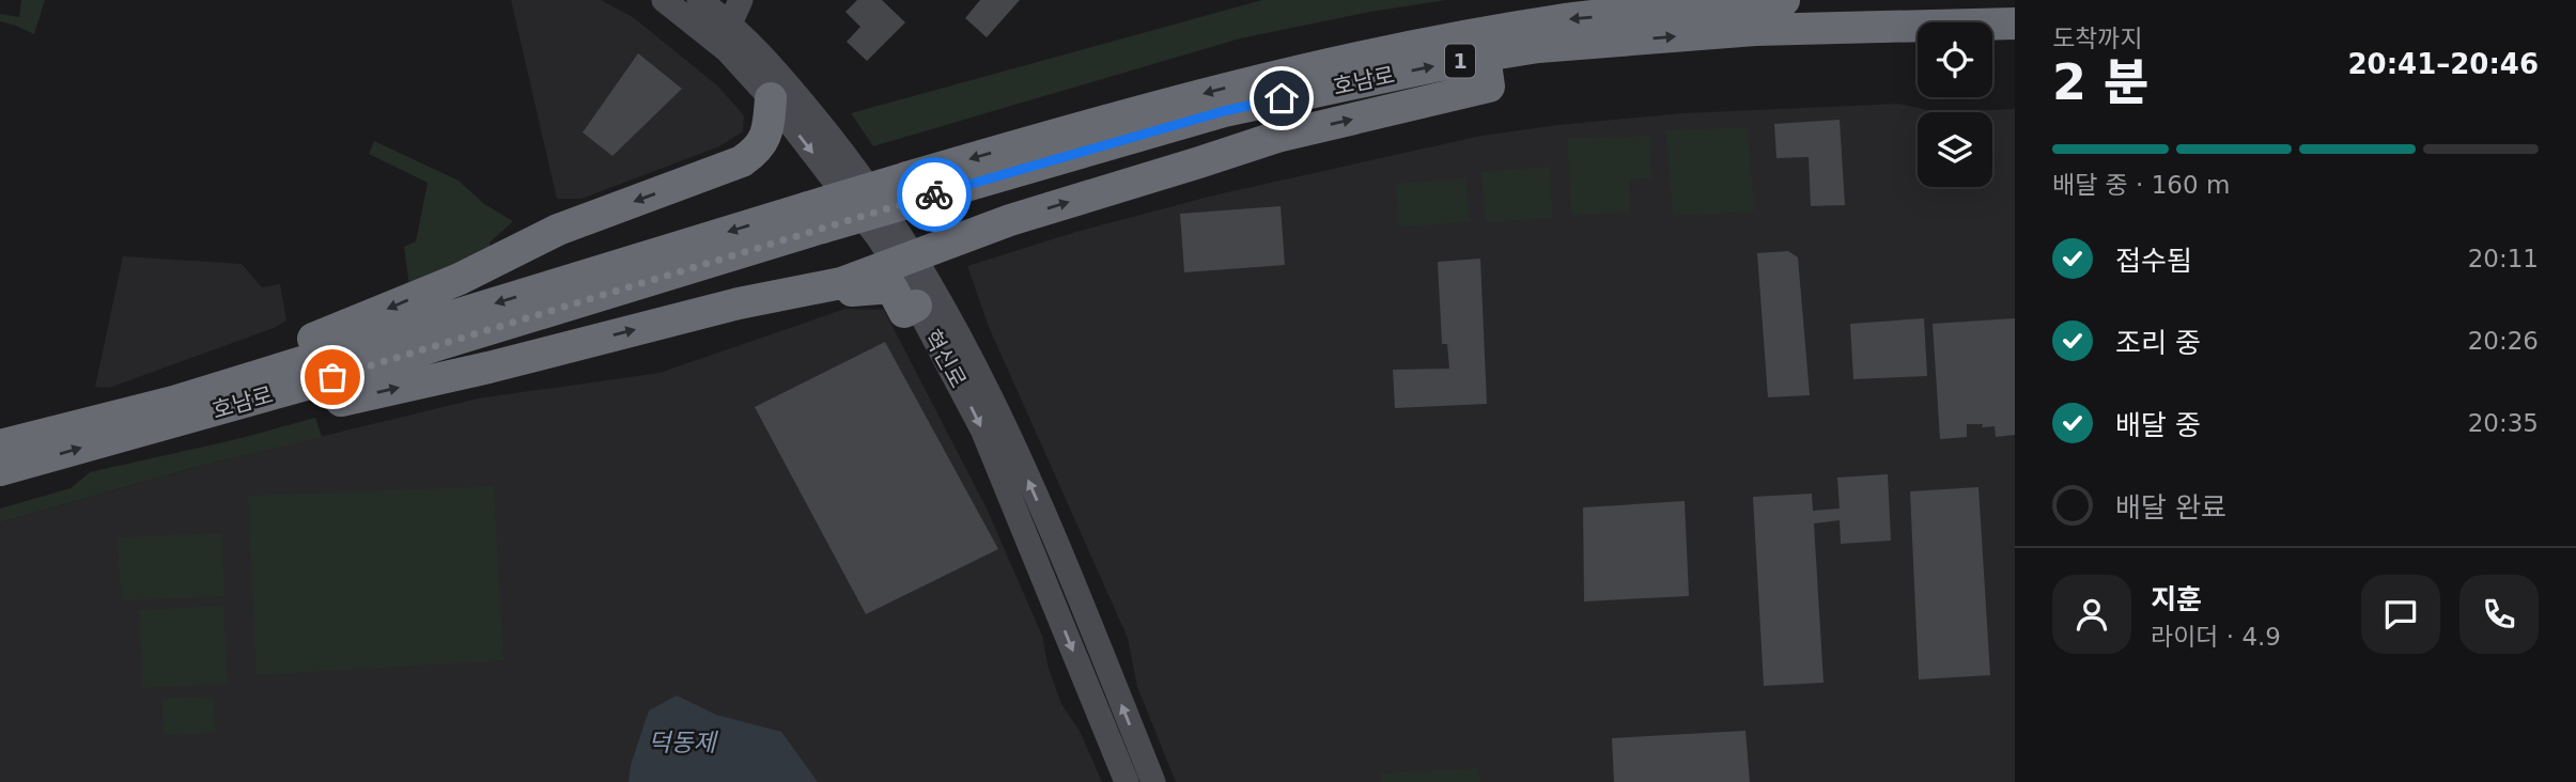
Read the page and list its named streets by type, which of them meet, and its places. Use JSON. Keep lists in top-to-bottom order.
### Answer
{
  "streets": {
    "highway": ["1", "호남로"],
    "main road": ["혁신로"]
  },
  "water": ["덕동제"],
  "page": {
    "heading": ["2 분", "도착까지", "20:41–20:46"],
    "panel": ["지훈", "라이더 · 4.9"],
    "bar": "배달 중 · 160 m",
    "list": [
      ["접수됨", "20:11"],
      ["조리 중", "20:26"],
      ["배달 중", "20:35"],
      "배달 완료"
    ]
  }
}
